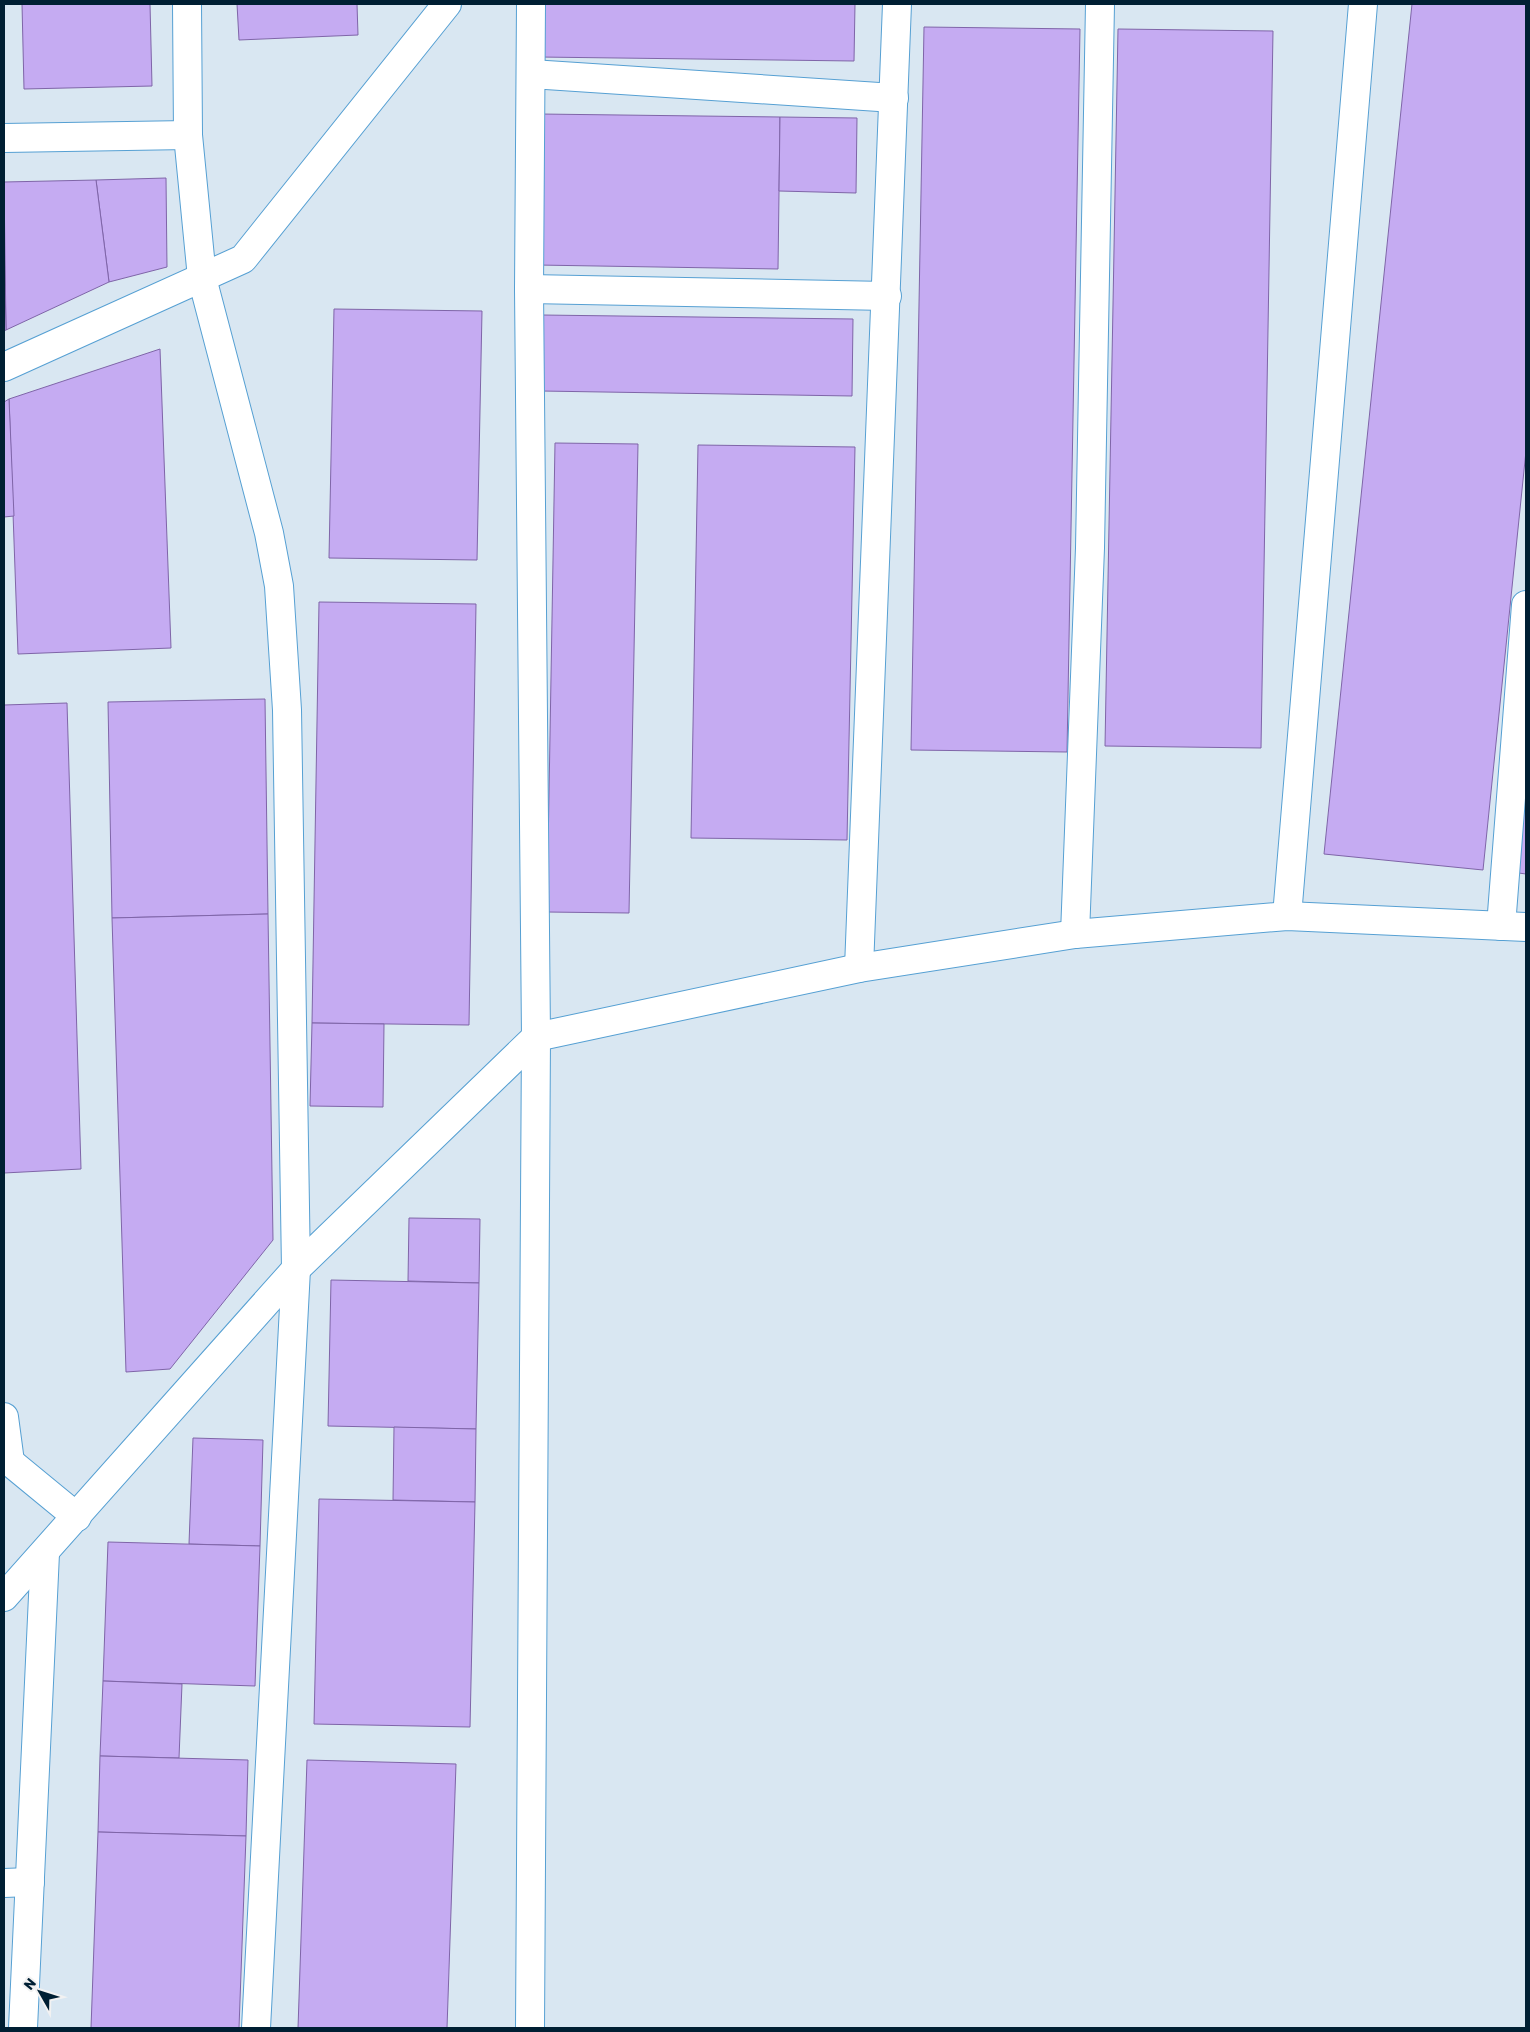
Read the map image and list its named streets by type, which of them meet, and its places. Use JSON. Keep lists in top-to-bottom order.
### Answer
{
  "north": "top left"
}
